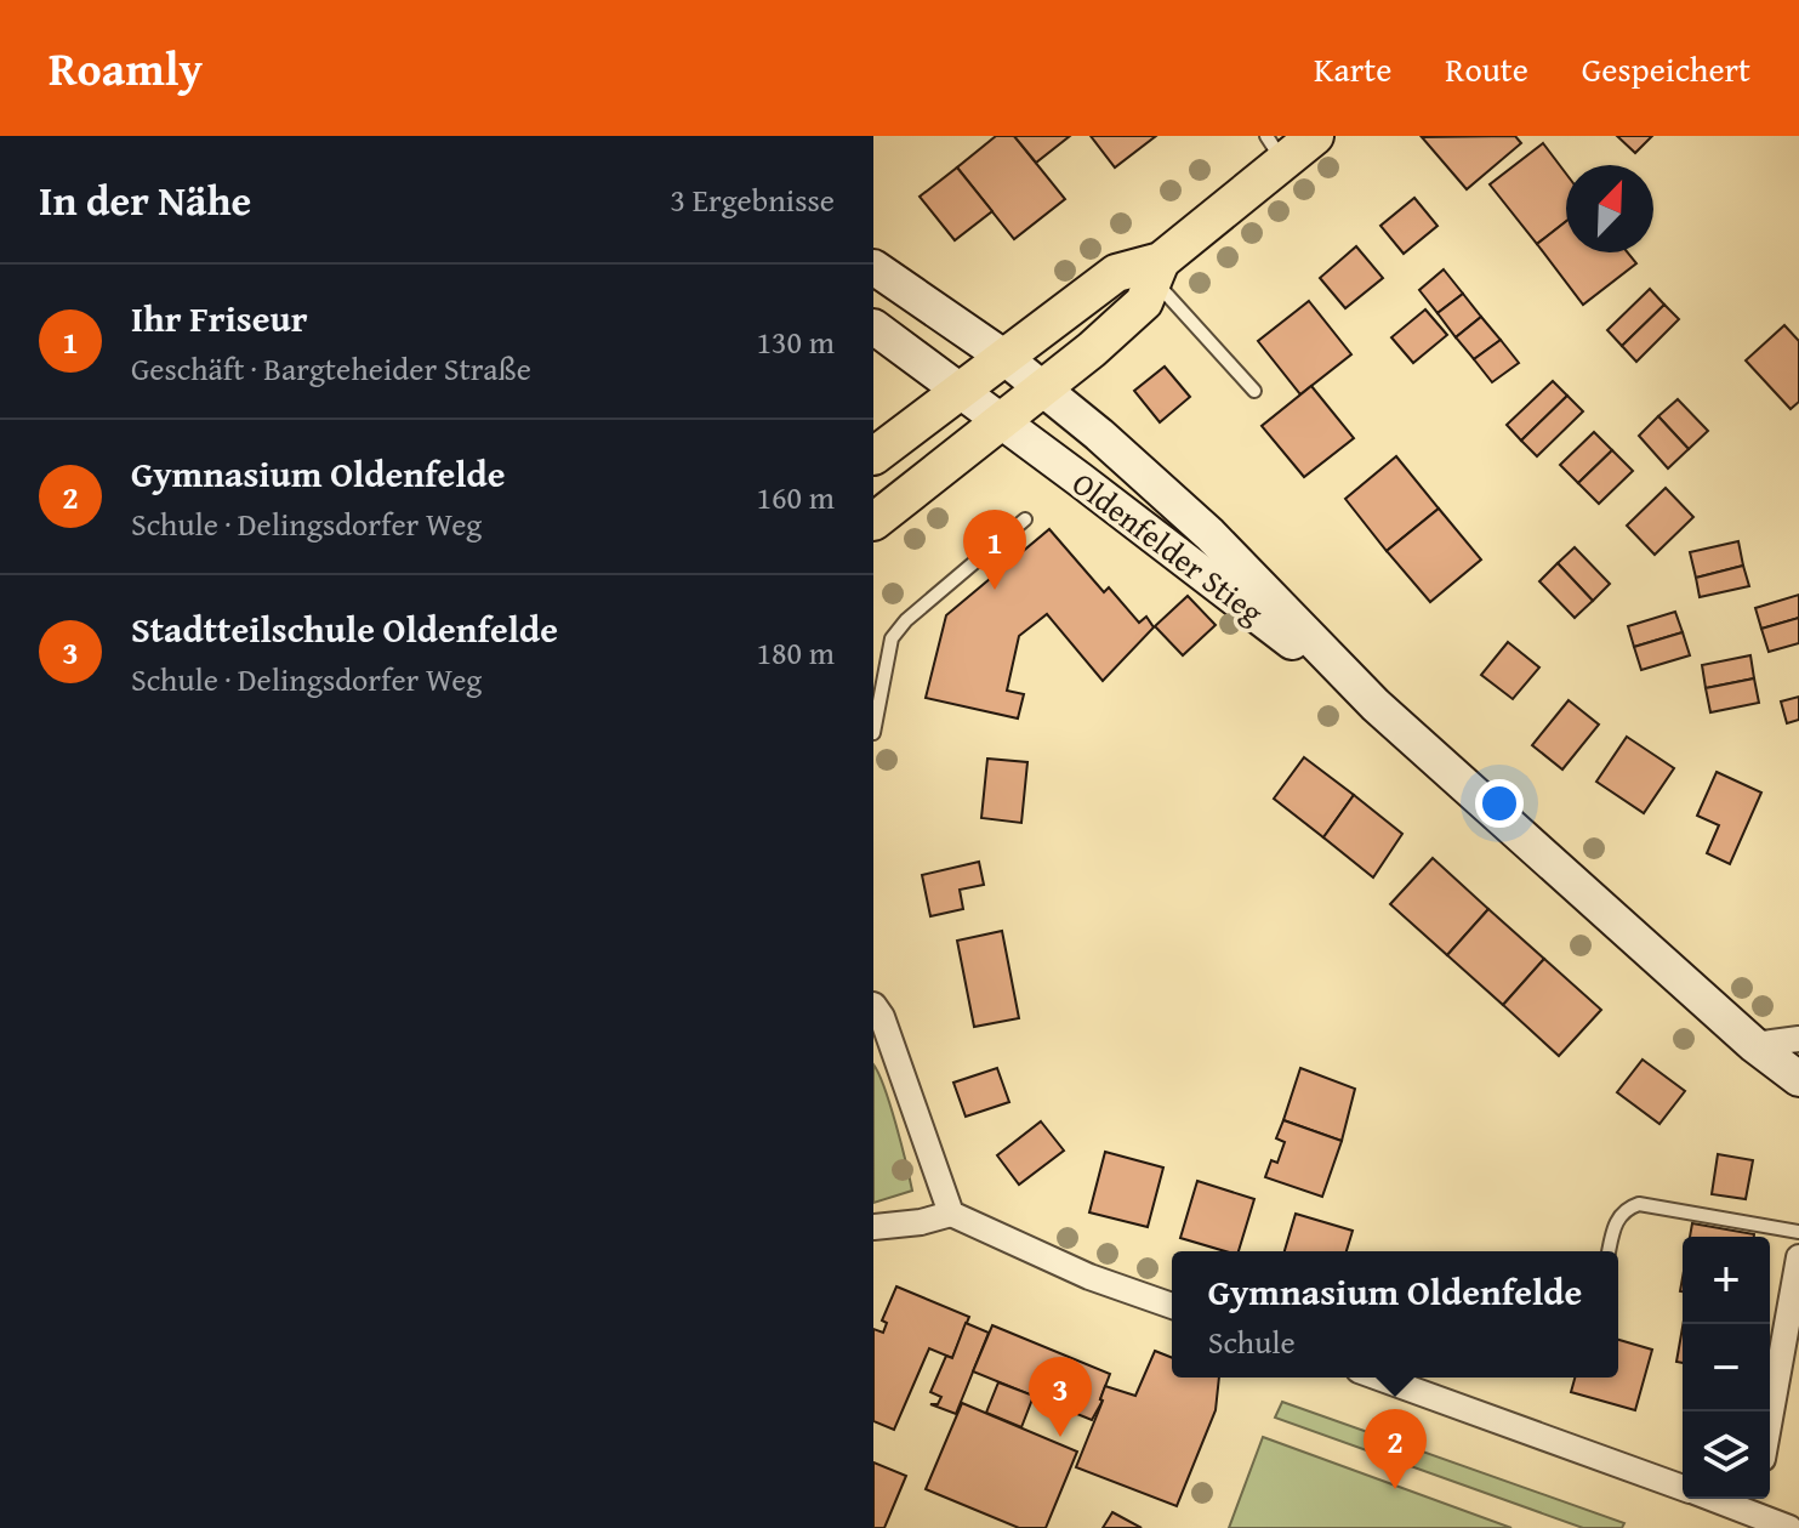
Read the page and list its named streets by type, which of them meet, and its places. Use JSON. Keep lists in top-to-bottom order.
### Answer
{
  "streets": {
    "main road": ["Oldenfelder Stieg"]
  },
  "north": "top right",
  "page": {
    "header": "Roamly",
    "nav": ["Karte", "Route", "Gespeichert"],
    "heading": ["In der Nähe", "3 Ergebnisse"],
    "list": [
      {
        "mark": "1",
        "name": "Ihr Friseur",
        "note": "Geschäft · Bargteheider Straße",
        "value": "130 m"
      },
      {
        "mark": "2",
        "name": "Gymnasium Oldenfelde",
        "note": "Schule · Delingsdorfer Weg",
        "value": "160 m"
      },
      {
        "mark": "3",
        "name": "Stadtteilschule Oldenfelde",
        "note": "Schule · Delingsdorfer Weg",
        "value": "180 m"
      }
    ],
    "pins": ["1", "3", "2"],
    "map_buttons": ["+", "−"],
    "popup": ["Gymnasium Oldenfelde", "Schule"]
  }
}
